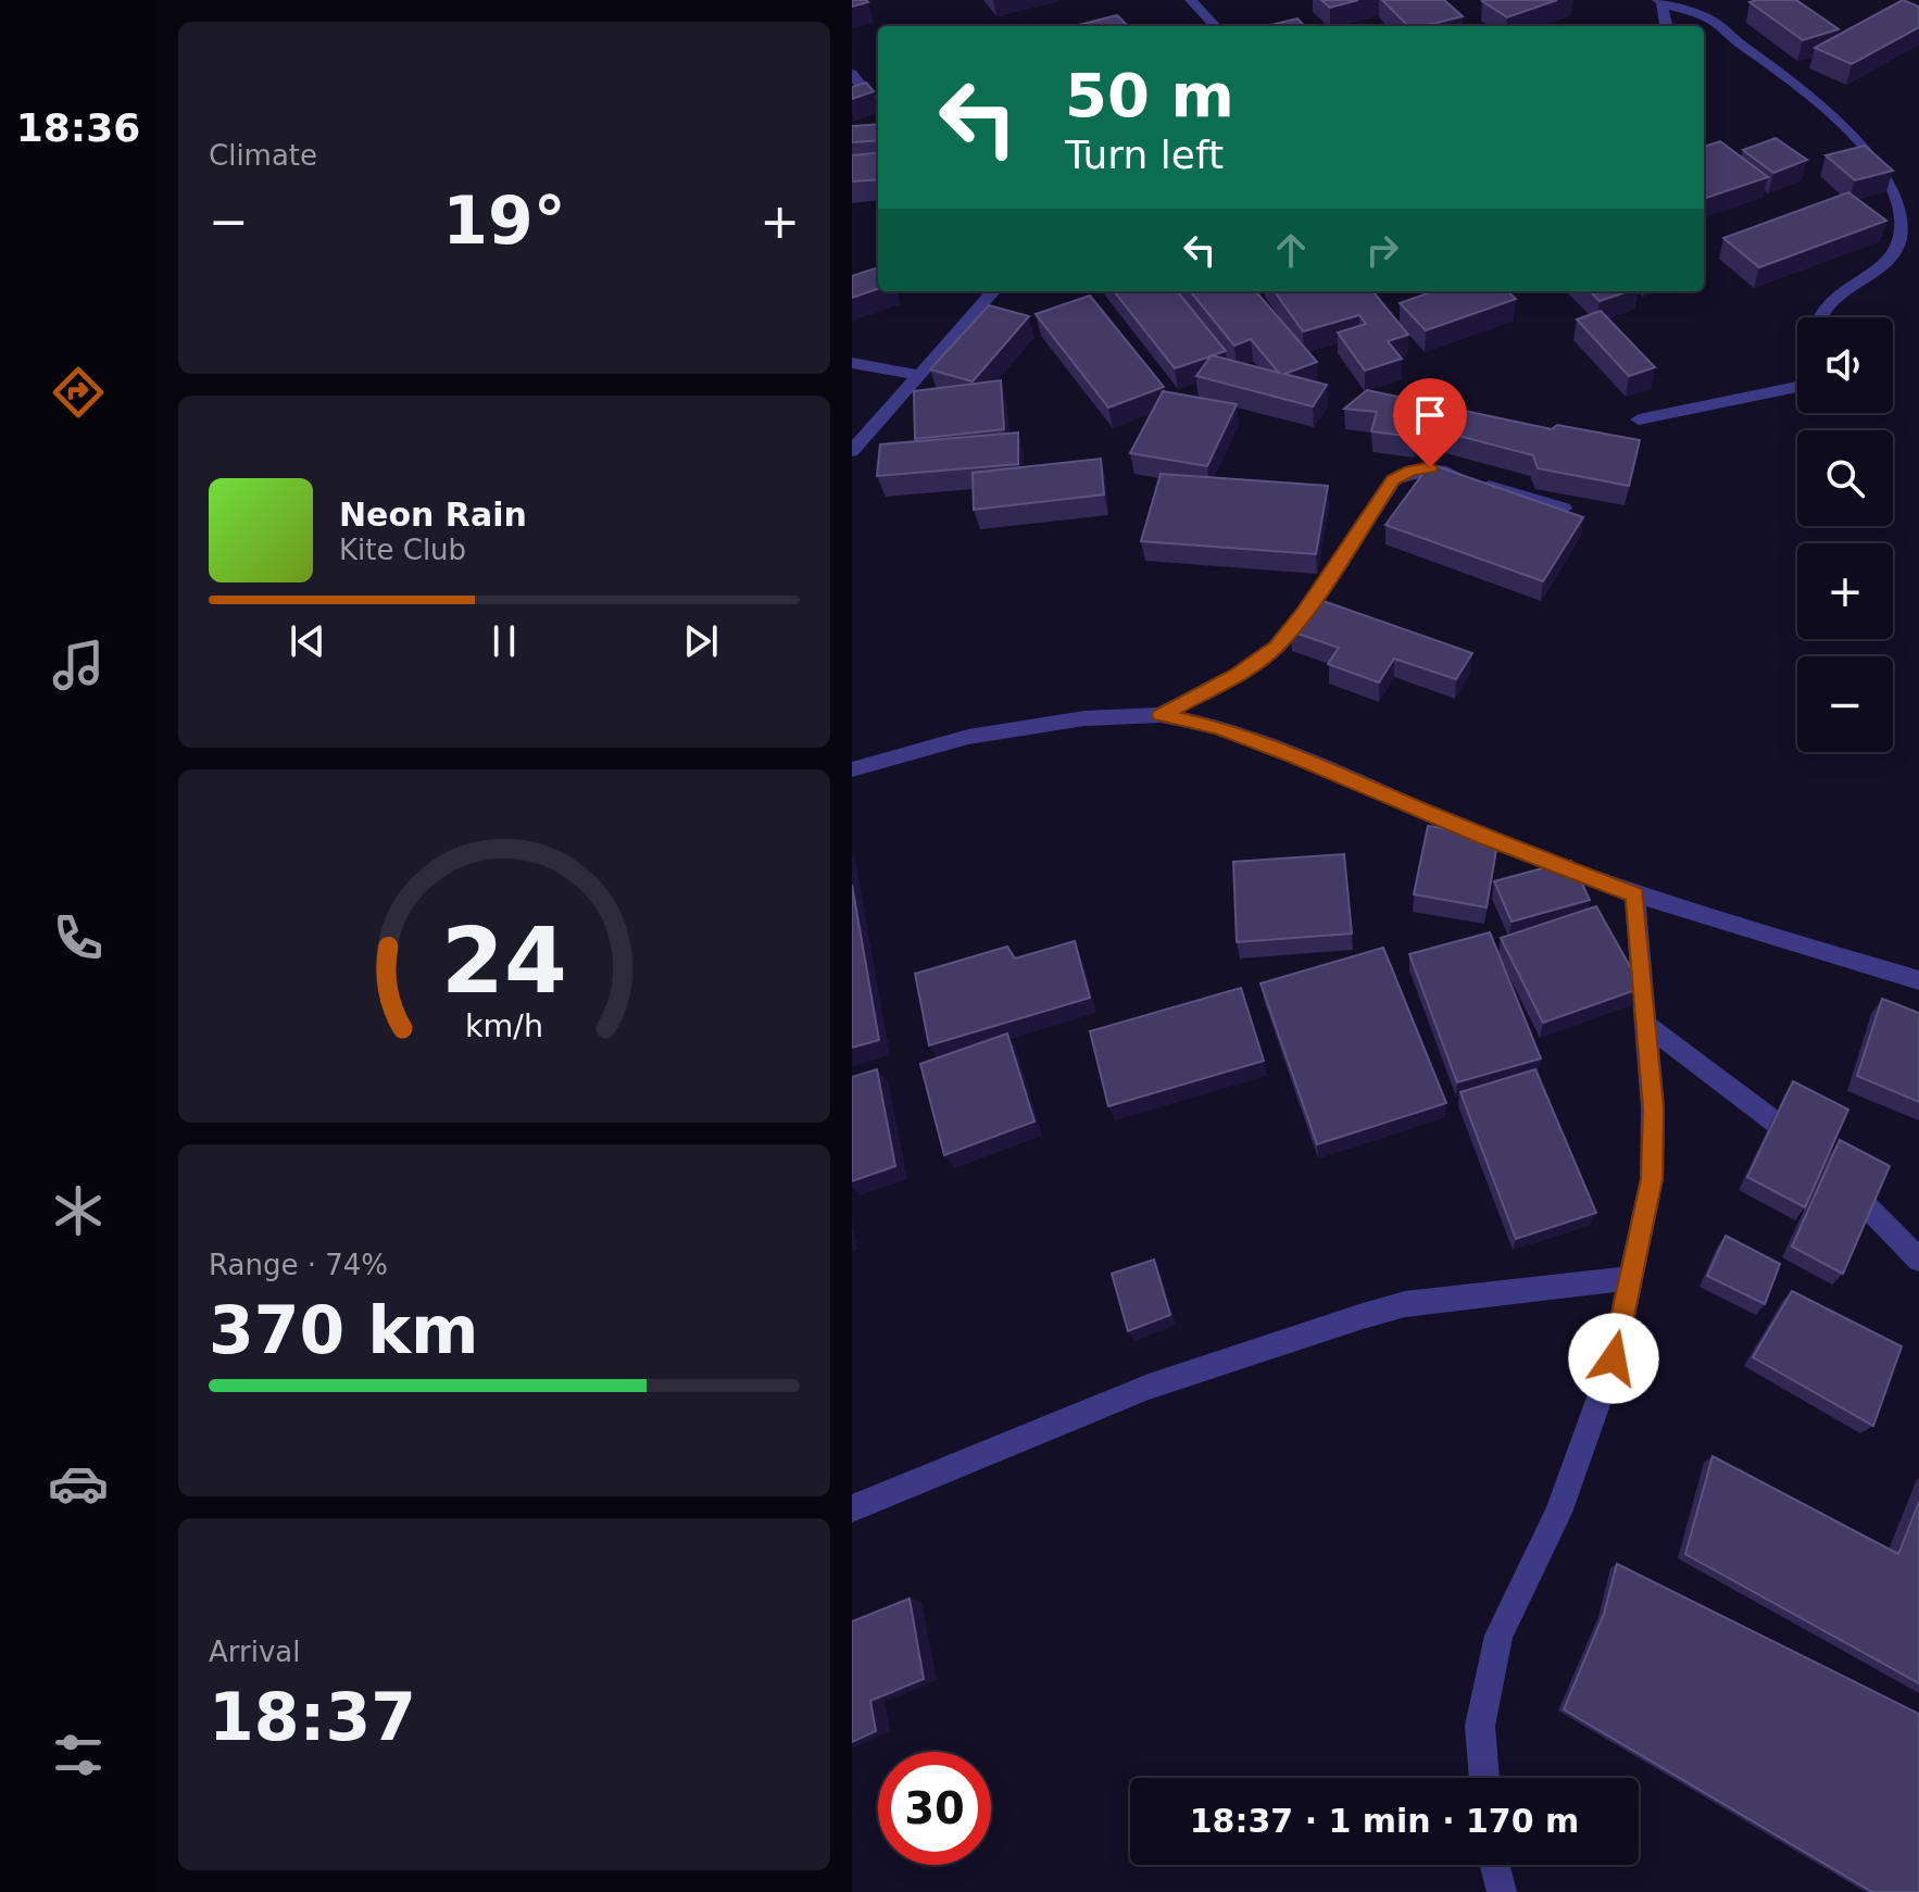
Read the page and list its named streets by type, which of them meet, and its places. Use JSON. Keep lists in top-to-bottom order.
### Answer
{
  "page": {
    "tabs": "18:36",
    "tile": [
      "Climate",
      ["Range · 74%", "370 km"],
      ["Arrival", "18:37"]
    ],
    "turn": ["50 m", "Turn left"],
    "heat": ["−", "19°", "+"],
    "map_buttons": ["+", "−"],
    "song": ["Neon Rain", "Kite Club"],
    "limit": "30",
    "trip": "18:37 · 1 min · 170 m",
    "gauge": ["24", "km/h"]
  }
}
